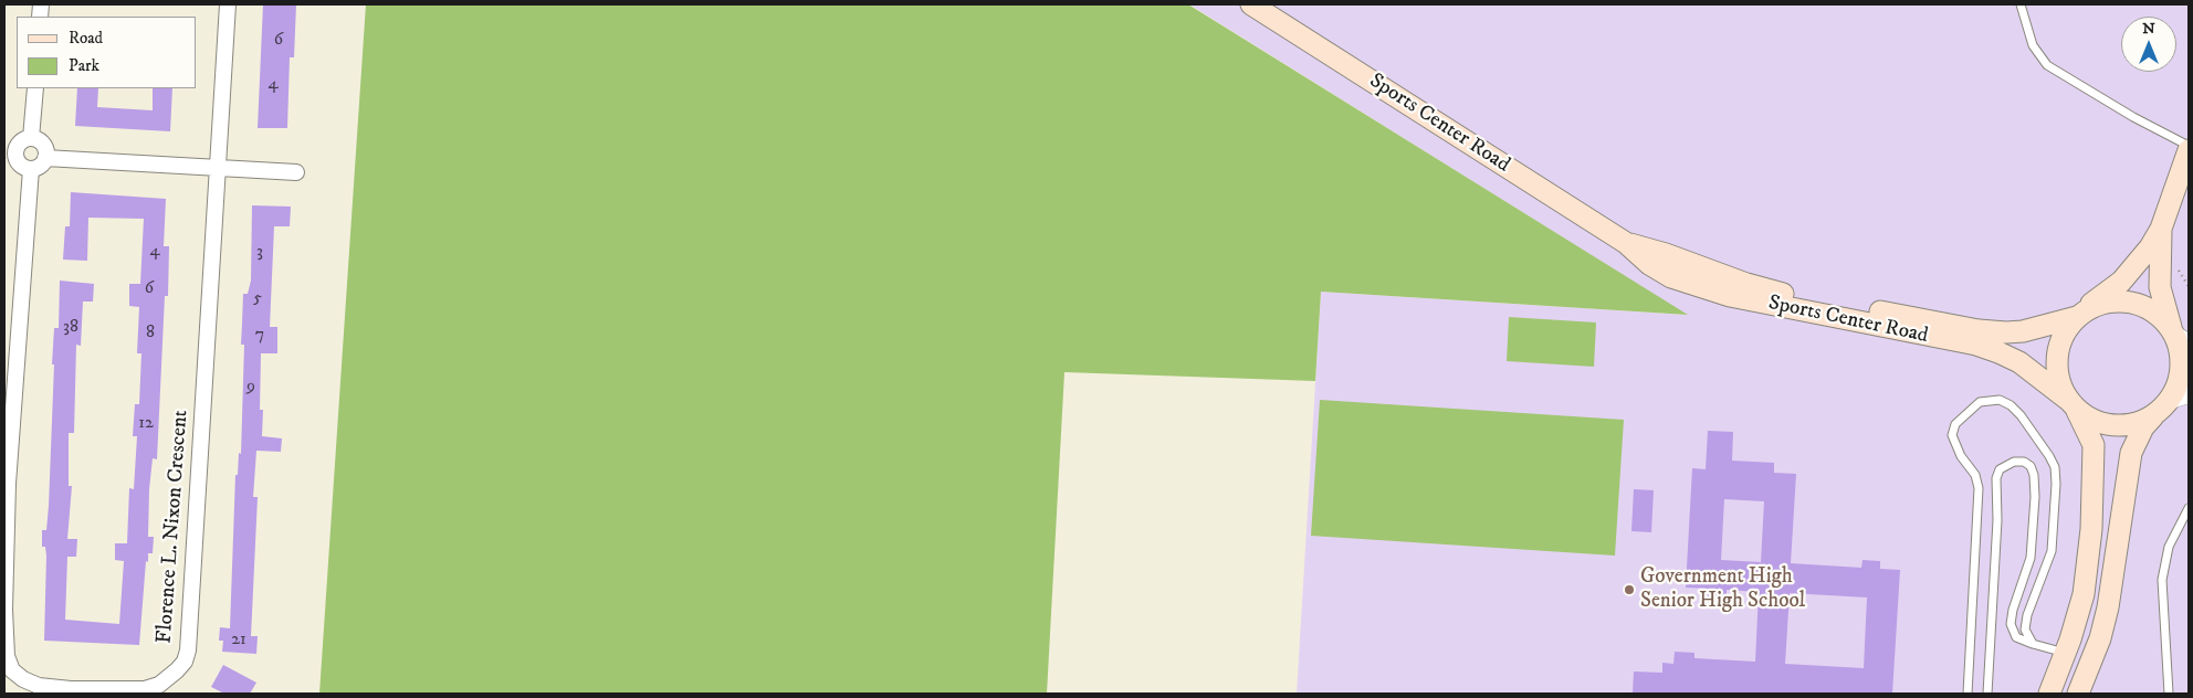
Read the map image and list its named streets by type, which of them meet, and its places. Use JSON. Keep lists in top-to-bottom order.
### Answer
{
  "streets": {
    "main road": ["Sports Center Road"],
    "street": ["Florence L. Nixon Crescent"]
  },
  "places": ["Government High Senior High School"],
  "house_numbers": [
    "6",
    "4",
    "4",
    "3",
    "6",
    "5",
    "38",
    "8",
    "7",
    "9",
    "12",
    "21"
  ],
  "legend": ["Road", "Park"],
  "north": "top"
}
